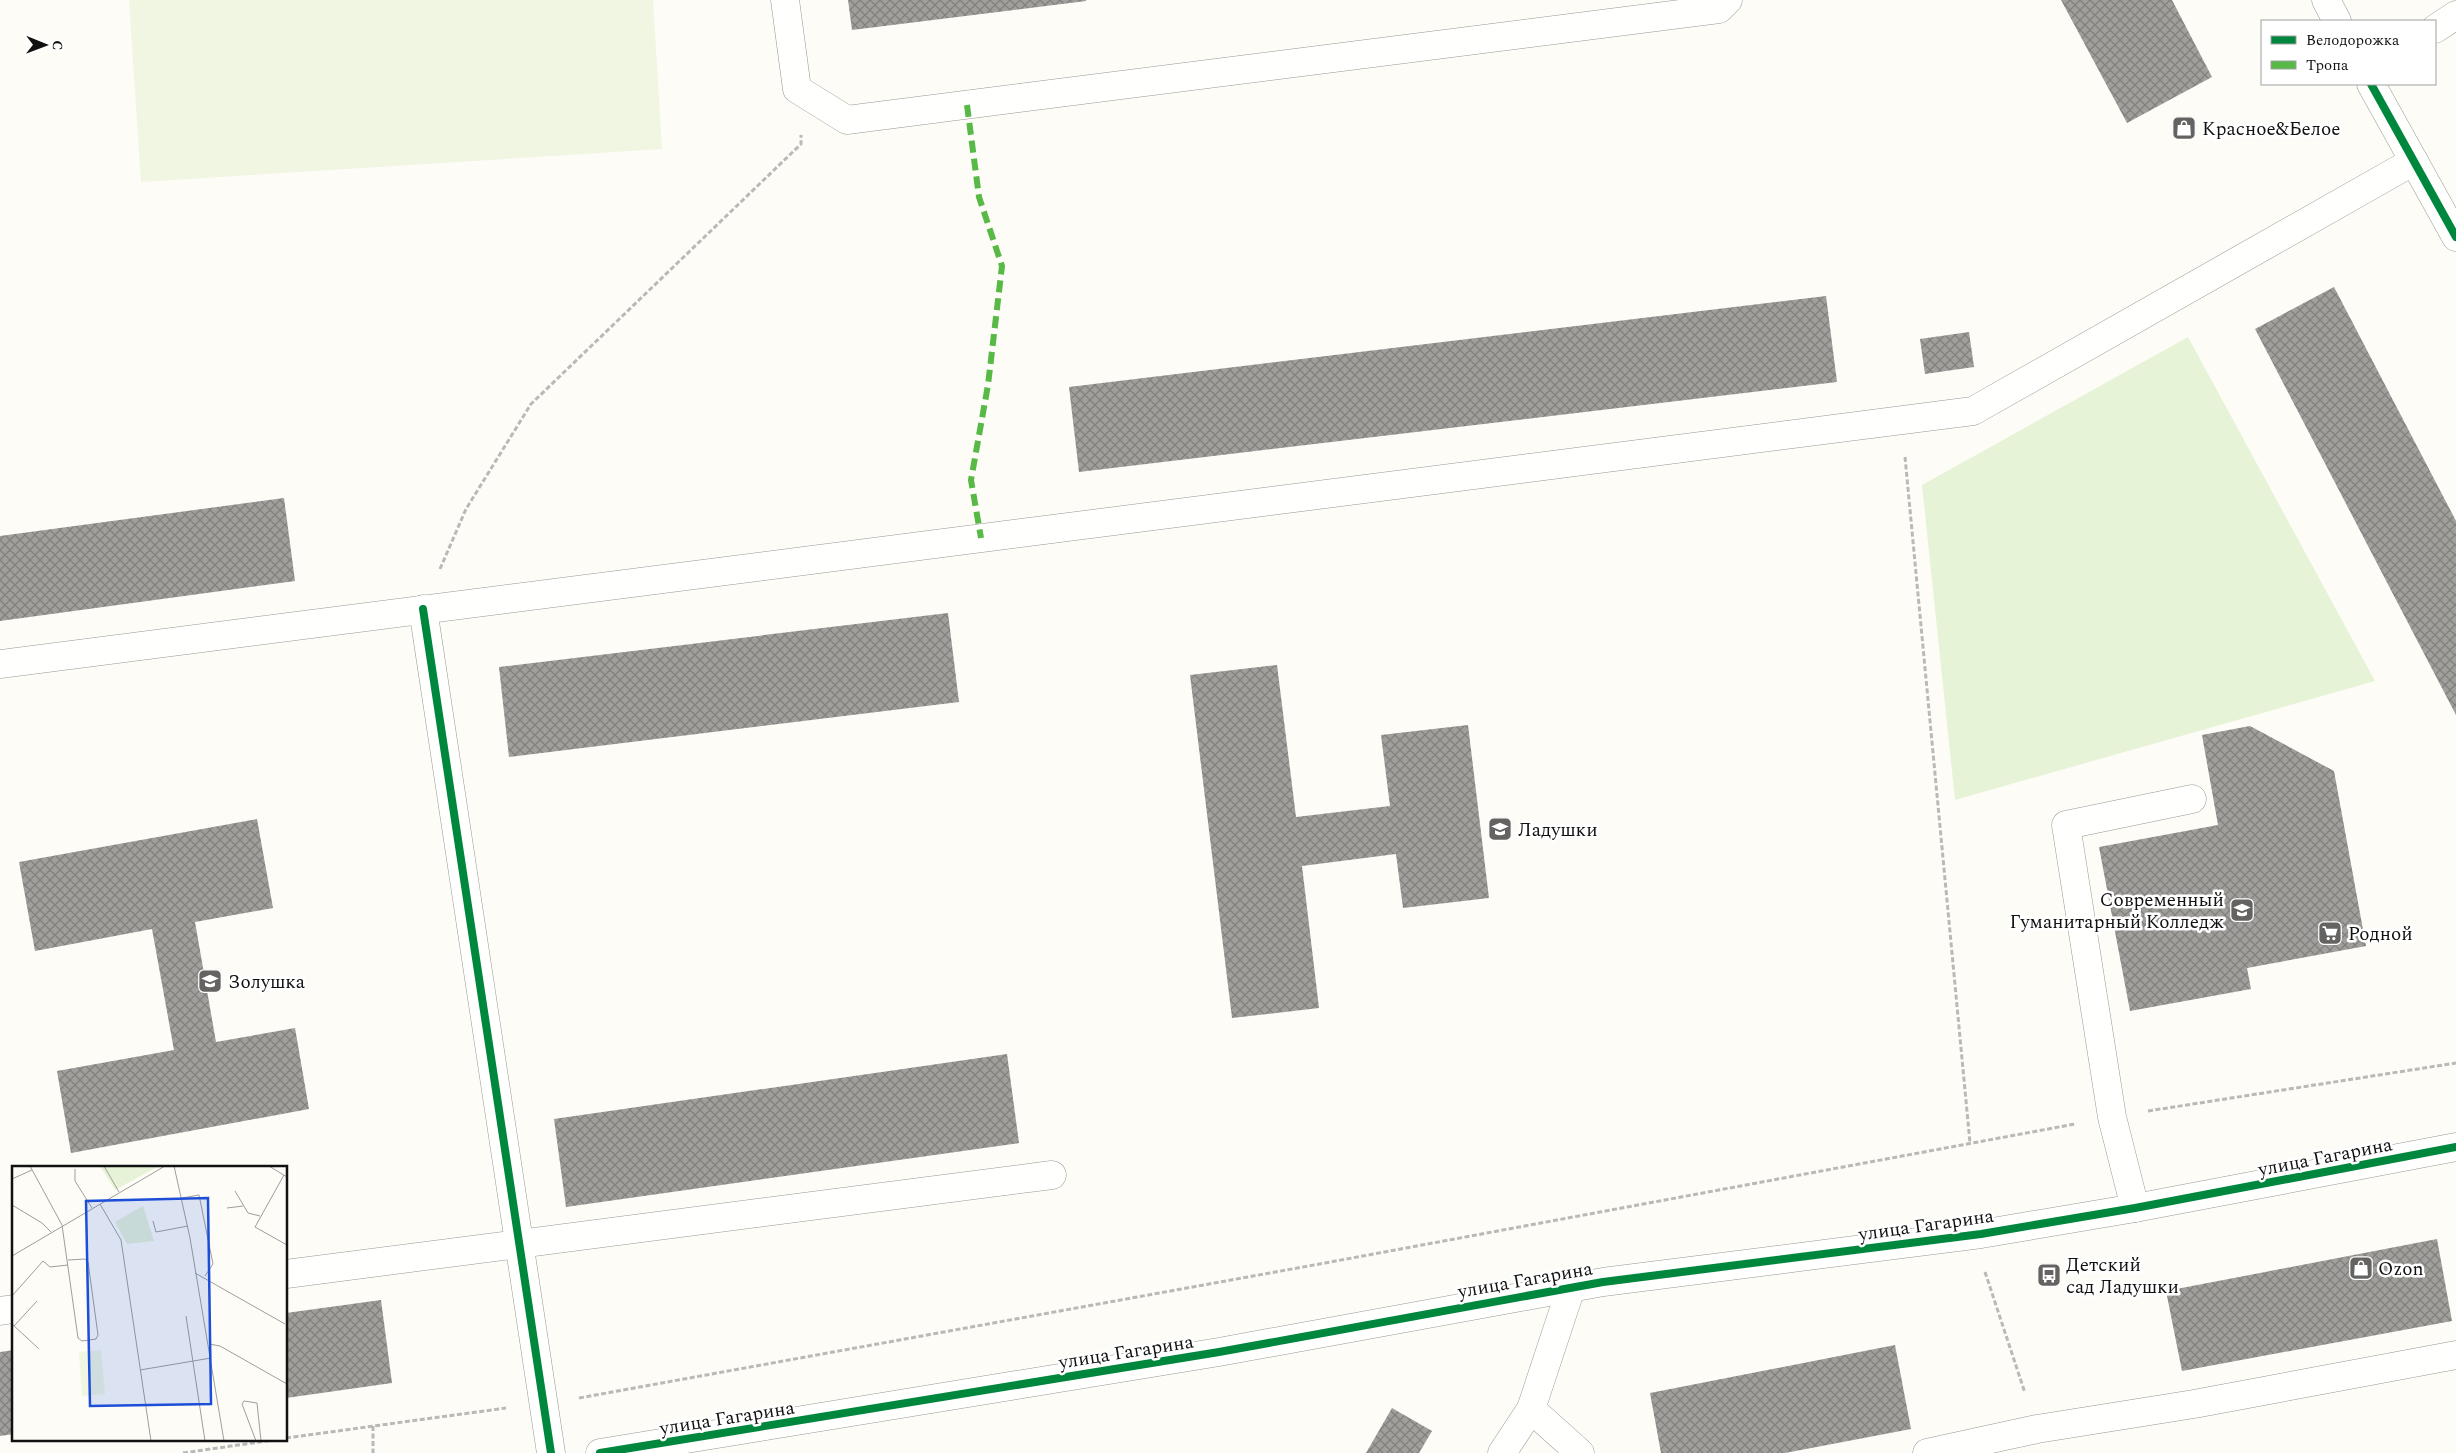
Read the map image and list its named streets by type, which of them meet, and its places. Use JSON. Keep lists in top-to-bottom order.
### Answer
{
  "streets": {
    "street": ["улица Гагарина"]
  },
  "places": {
    "shop": ["Красное&Белое", "Ozon"],
    "school or university": ["Ладушки", "Современный Гуманитарный Колледж", "Золушка"],
    "supermarket": ["Родной"],
    "bus stop": ["Детский сад Ладушки"]
  },
  "legend": ["Велодорожка", "Тропа"],
  "north": "right"
}
